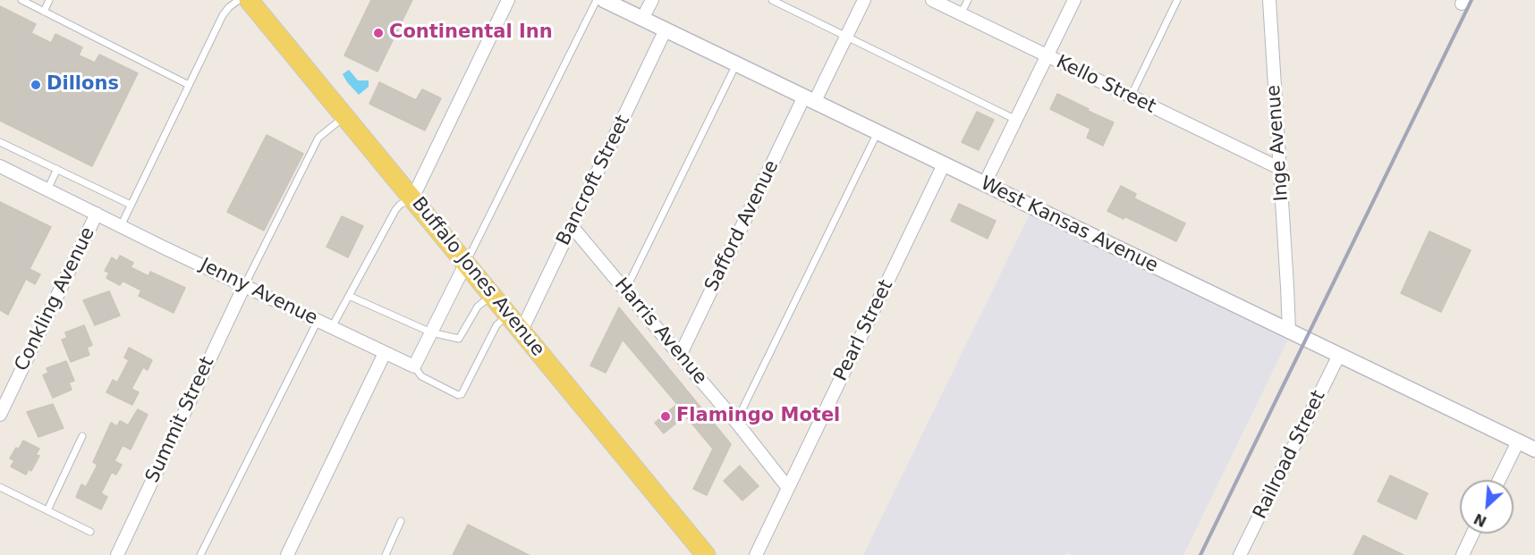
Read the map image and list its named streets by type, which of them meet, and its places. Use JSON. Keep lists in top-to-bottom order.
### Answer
{
  "streets": {
    "main road": ["Buffalo Jones Avenue"],
    "street": [
      "Kello Street",
      "Inge Avenue",
      "Bancroft Street",
      "West Kansas Avenue",
      "Safford Avenue",
      "Jenny Avenue",
      "Conkling Avenue",
      "Pearl Street",
      "Harris Avenue",
      "Summit Street",
      "Railroad Street"
    ]
  },
  "crossings": [
    ["Kello Street", "Inge Avenue"],
    ["Inge Avenue", "West Kansas Avenue"],
    ["Bancroft Street", "West Kansas Avenue"],
    ["Bancroft Street", "Buffalo Jones Avenue"],
    ["Bancroft Street", "Harris Avenue"],
    ["West Kansas Avenue", "Safford Avenue"],
    ["West Kansas Avenue", "Pearl Street"],
    ["West Kansas Avenue", "Railroad Street"],
    ["Safford Avenue", "Harris Avenue"],
    ["Jenny Avenue", "Conkling Avenue"],
    ["Jenny Avenue", "Summit Street"],
    ["Pearl Street", "Harris Avenue"]
  ],
  "places": ["Continental Inn", "Dillons", "Flamingo Motel"],
  "north": "bottom left"
}
